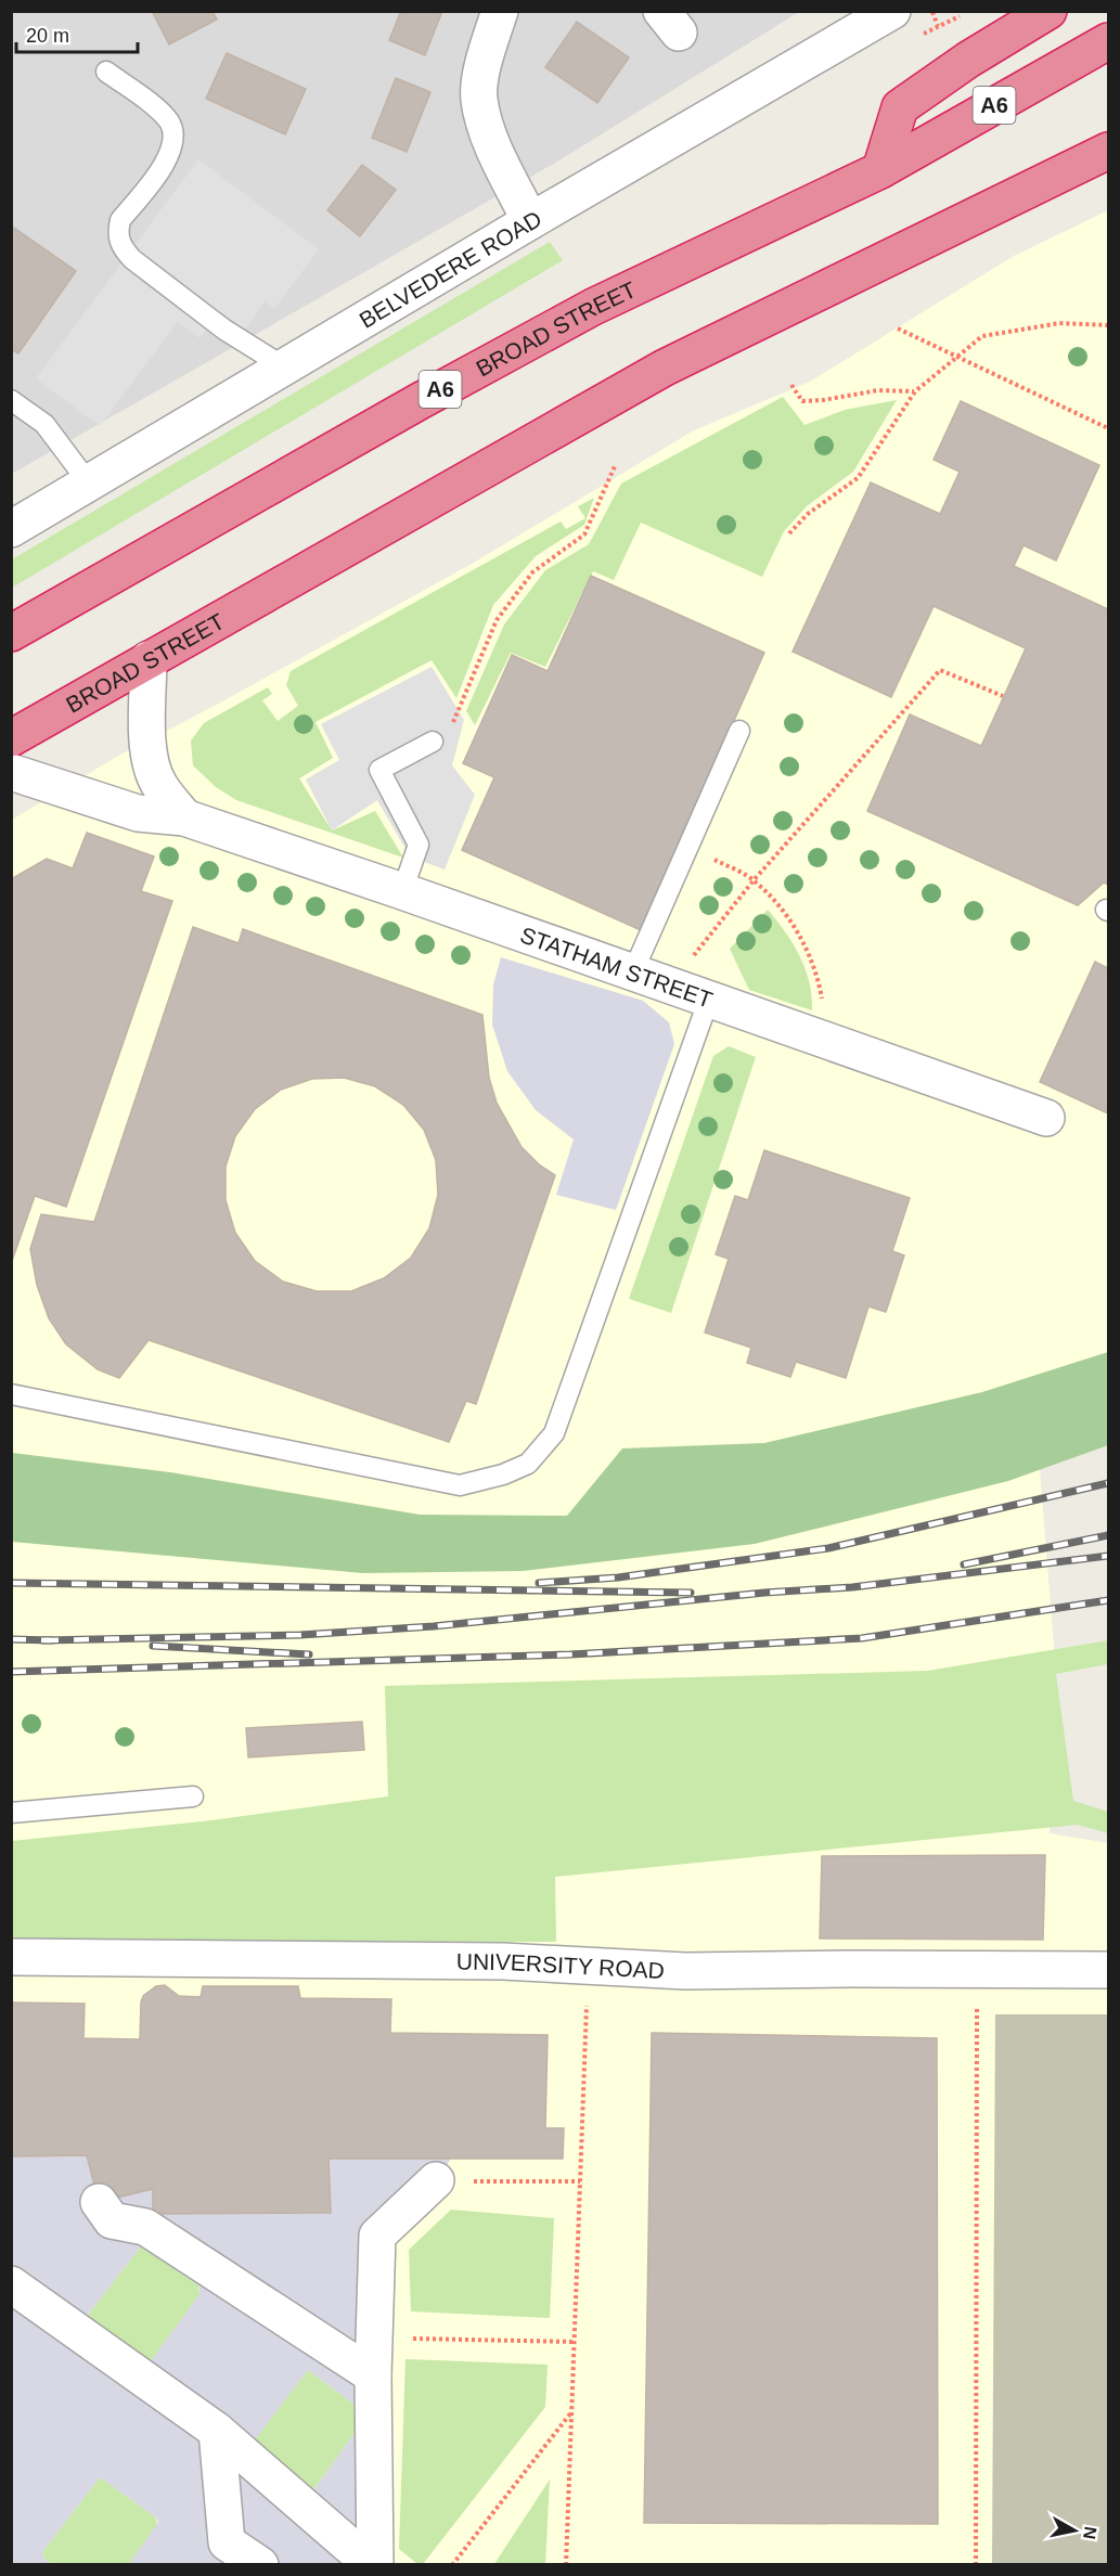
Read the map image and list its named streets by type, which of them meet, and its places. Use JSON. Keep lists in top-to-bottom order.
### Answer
{
  "streets": {
    "highway": ["A6", "BROAD STREET"],
    "street": ["BELVEDERE ROAD", "STATHAM STREET", "UNIVERSITY ROAD"]
  },
  "scale_bar": "20 m",
  "north": "right"
}
